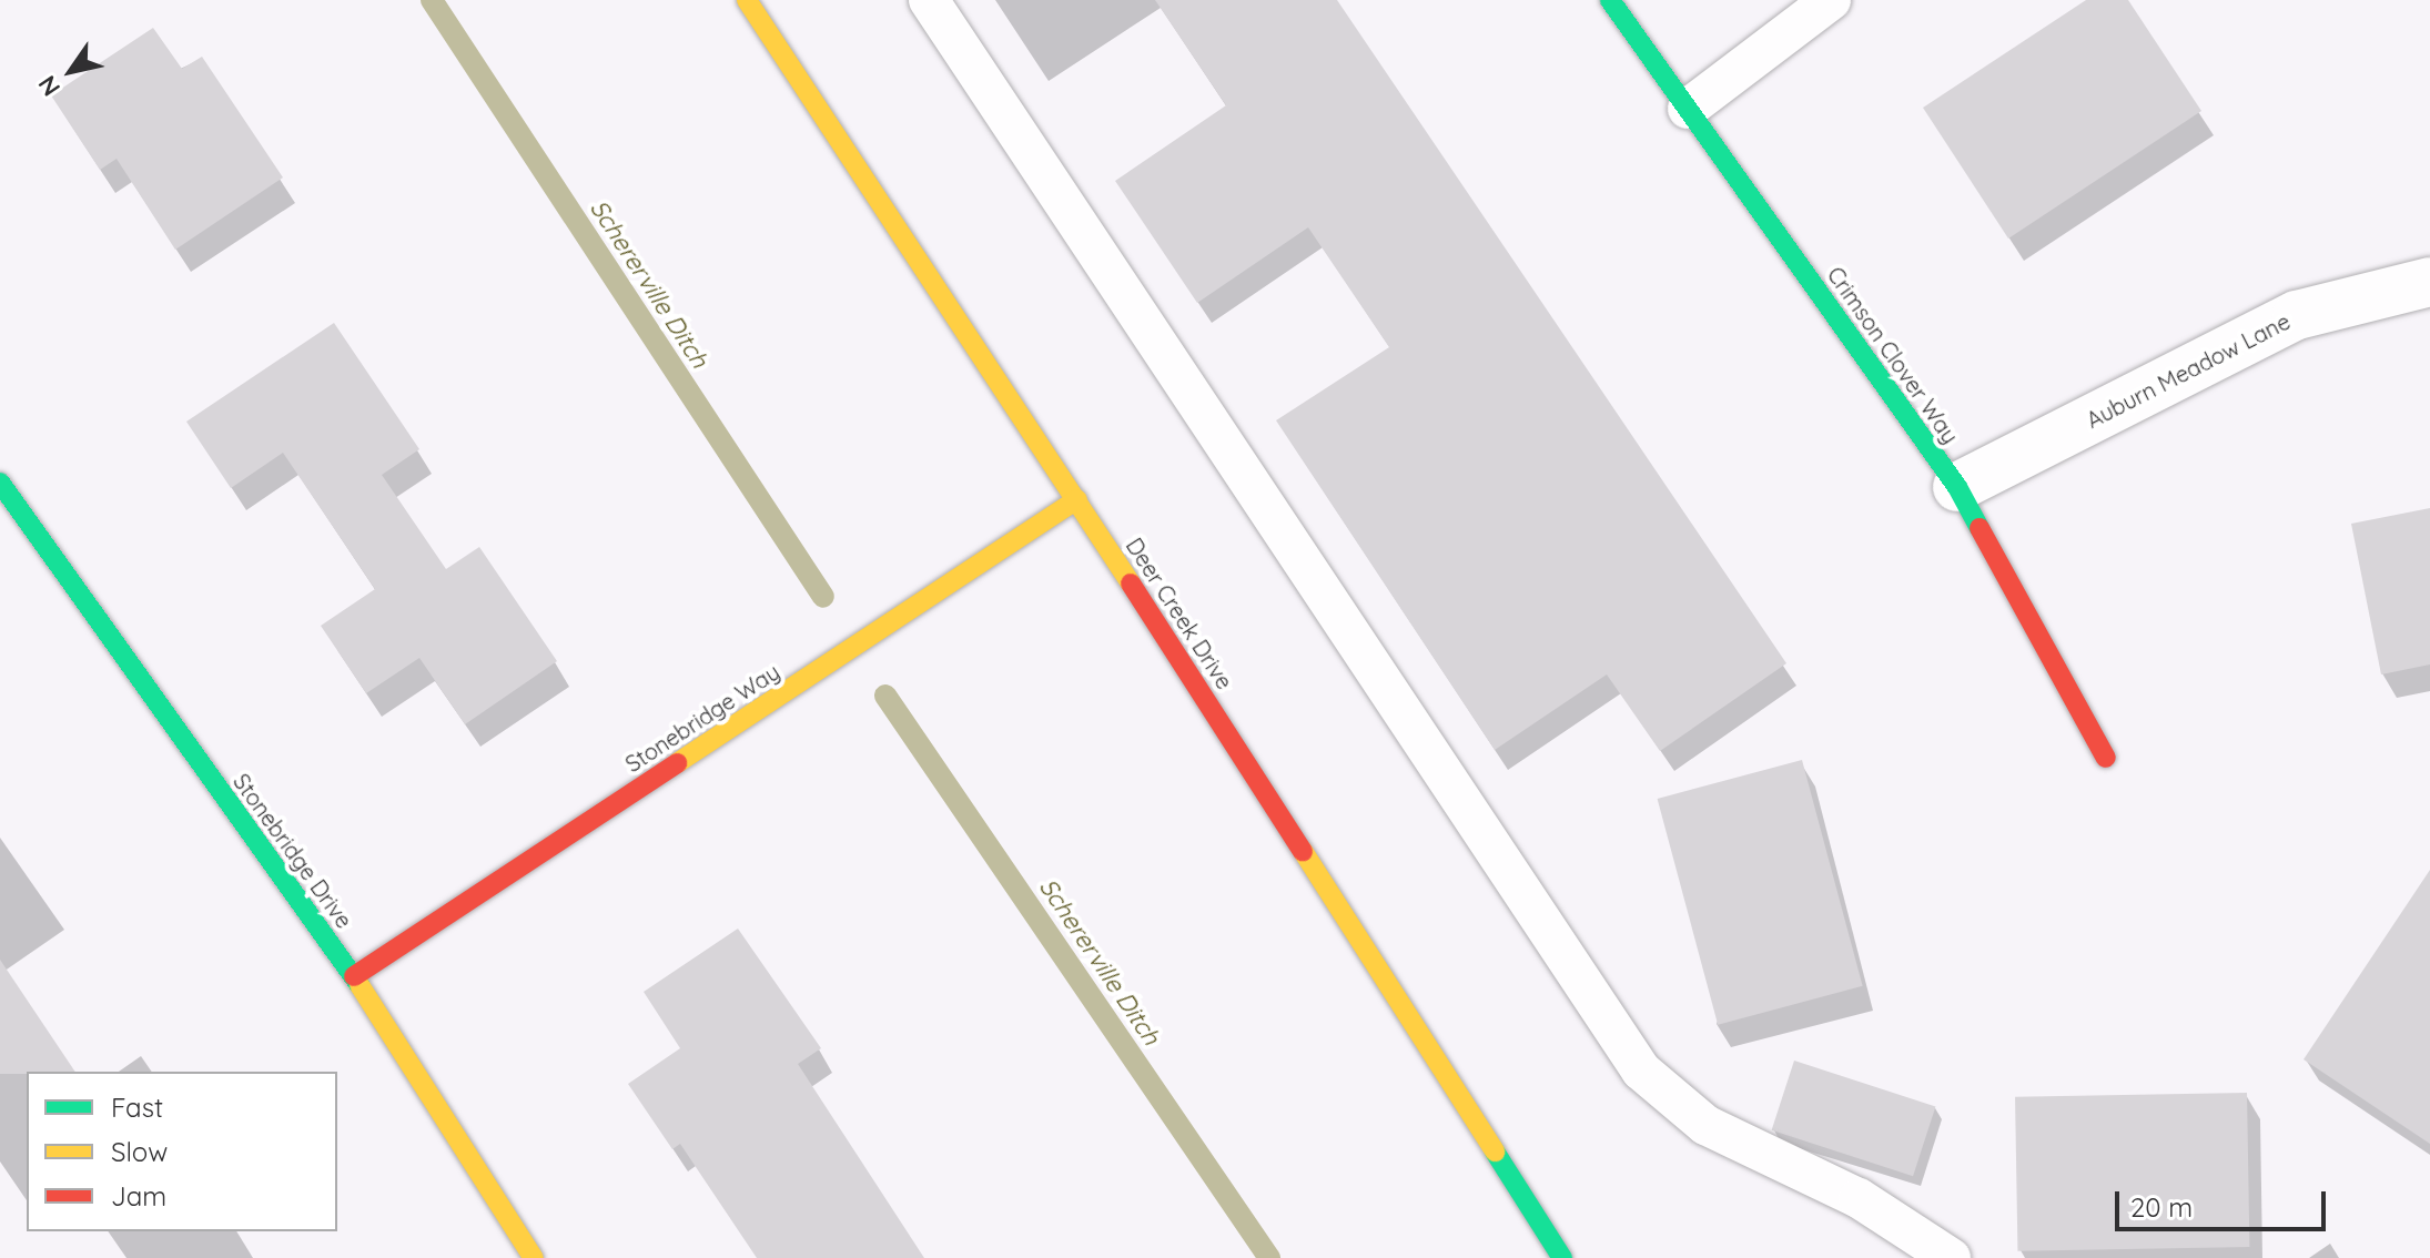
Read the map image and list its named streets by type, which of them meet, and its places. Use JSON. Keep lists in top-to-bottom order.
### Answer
{
  "streets": {
    "street": [
      "Crimson Clover Way",
      "Auburn Meadow Lane",
      "Deer Creek Drive",
      "Stonebridge Way",
      "Stonebridge Drive"
    ]
  },
  "crossings": [
    ["Crimson Clover Way", "Auburn Meadow Lane"],
    ["Deer Creek Drive", "Stonebridge Way"],
    ["Stonebridge Way", "Stonebridge Drive"]
  ],
  "water": ["Schererville Ditch"],
  "legend": ["Fast", "Slow", "Jam"],
  "scale_bar": "20 m",
  "north": "bottom left"
}
